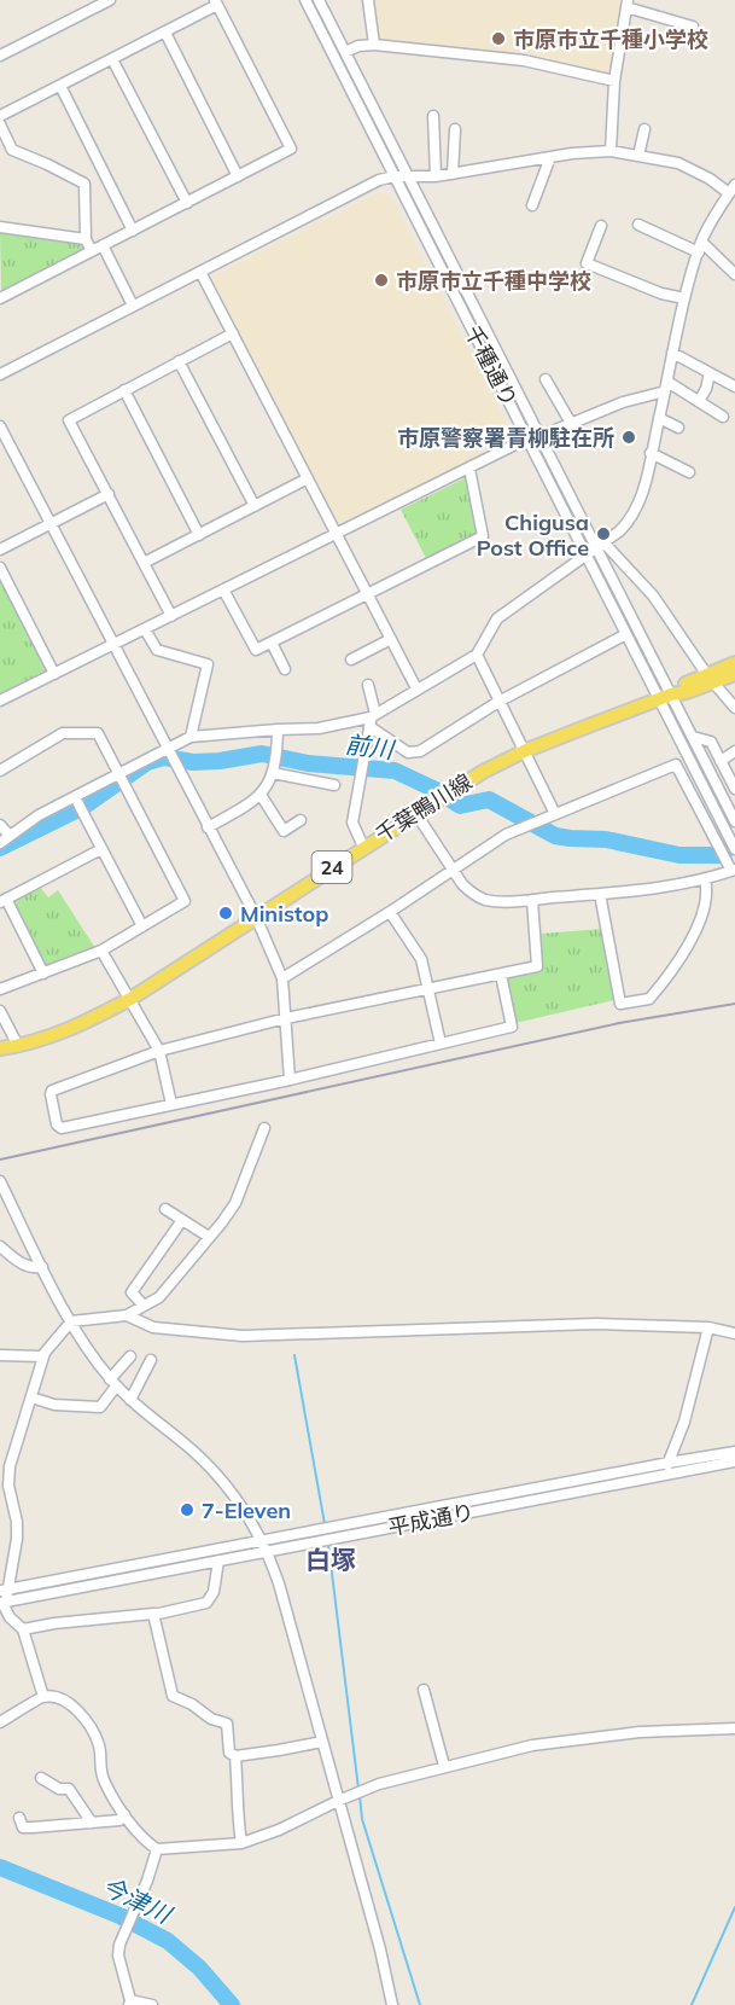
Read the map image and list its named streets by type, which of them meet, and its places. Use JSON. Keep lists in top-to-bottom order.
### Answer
{
  "streets": {
    "main road": ["千葉鴨川線", "24"],
    "street": ["千種通り", "平成通り"]
  },
  "crossings": [
    ["千種通り", "千葉鴨川線"]
  ],
  "districts": ["白塚"],
  "water": ["前川", "今津川"],
  "places": [
    "市原市立千種小学校",
    "市原市立千種中学校",
    "市原警察署青柳駐在所",
    "Chigusa Post Office",
    "Ministop",
    "7-Eleven"
  ]
}
